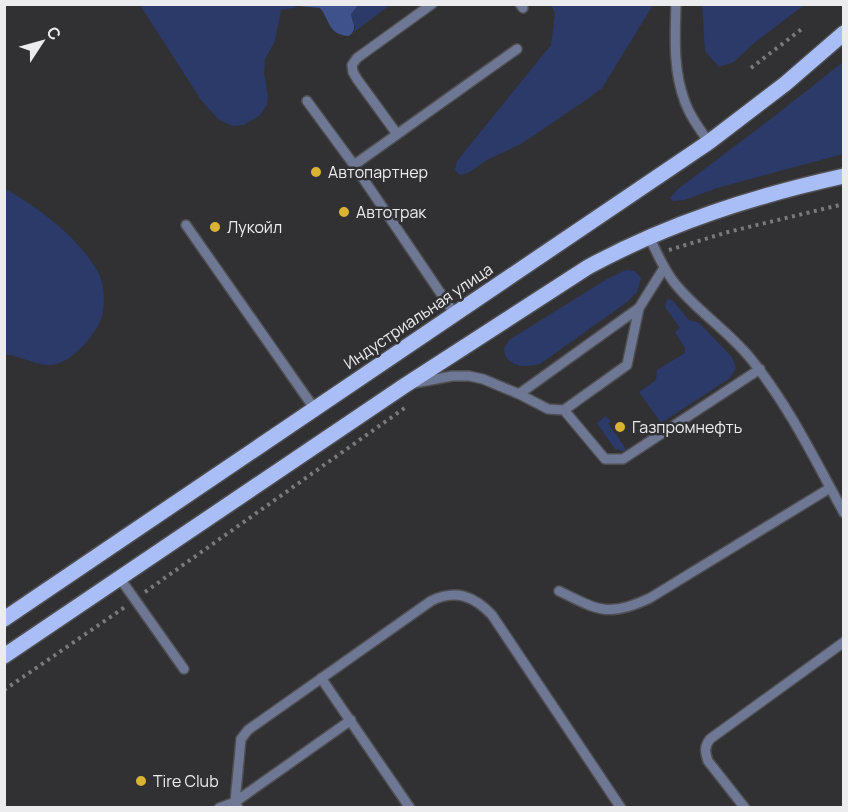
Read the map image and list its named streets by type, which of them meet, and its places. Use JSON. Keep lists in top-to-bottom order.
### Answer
{
  "streets": {
    "main road": ["Индустриальная улица"]
  },
  "places": [
    "Автопартнер",
    "Автотрак",
    "Лукойл",
    "Газпромнефть",
    "Tire Club"
  ],
  "north": "top right"
}
